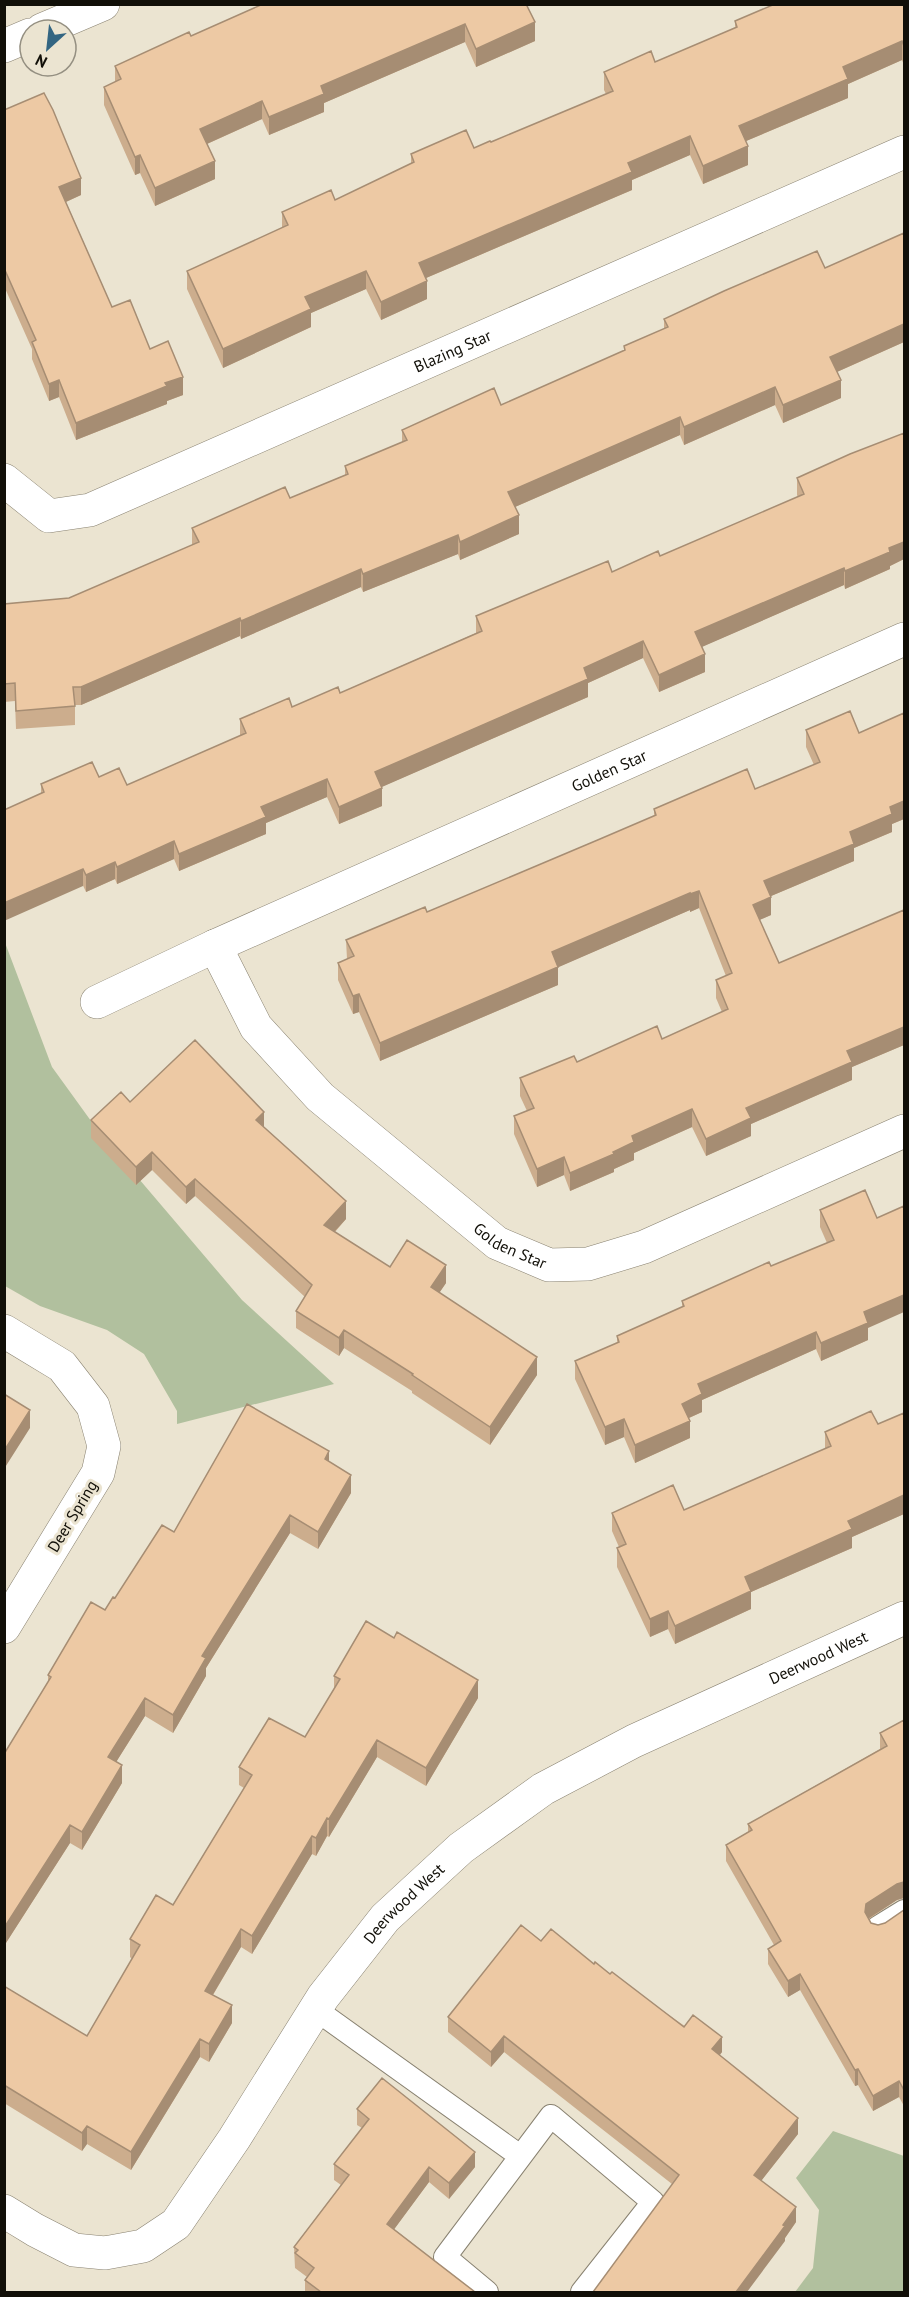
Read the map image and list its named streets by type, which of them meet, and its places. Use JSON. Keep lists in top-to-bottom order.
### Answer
{
  "streets": {
    "street": [
      "Blazing Star",
      "Golden Star",
      "Deer Spring",
      "Deerwood West"
    ]
  },
  "north": "bottom left"
}
